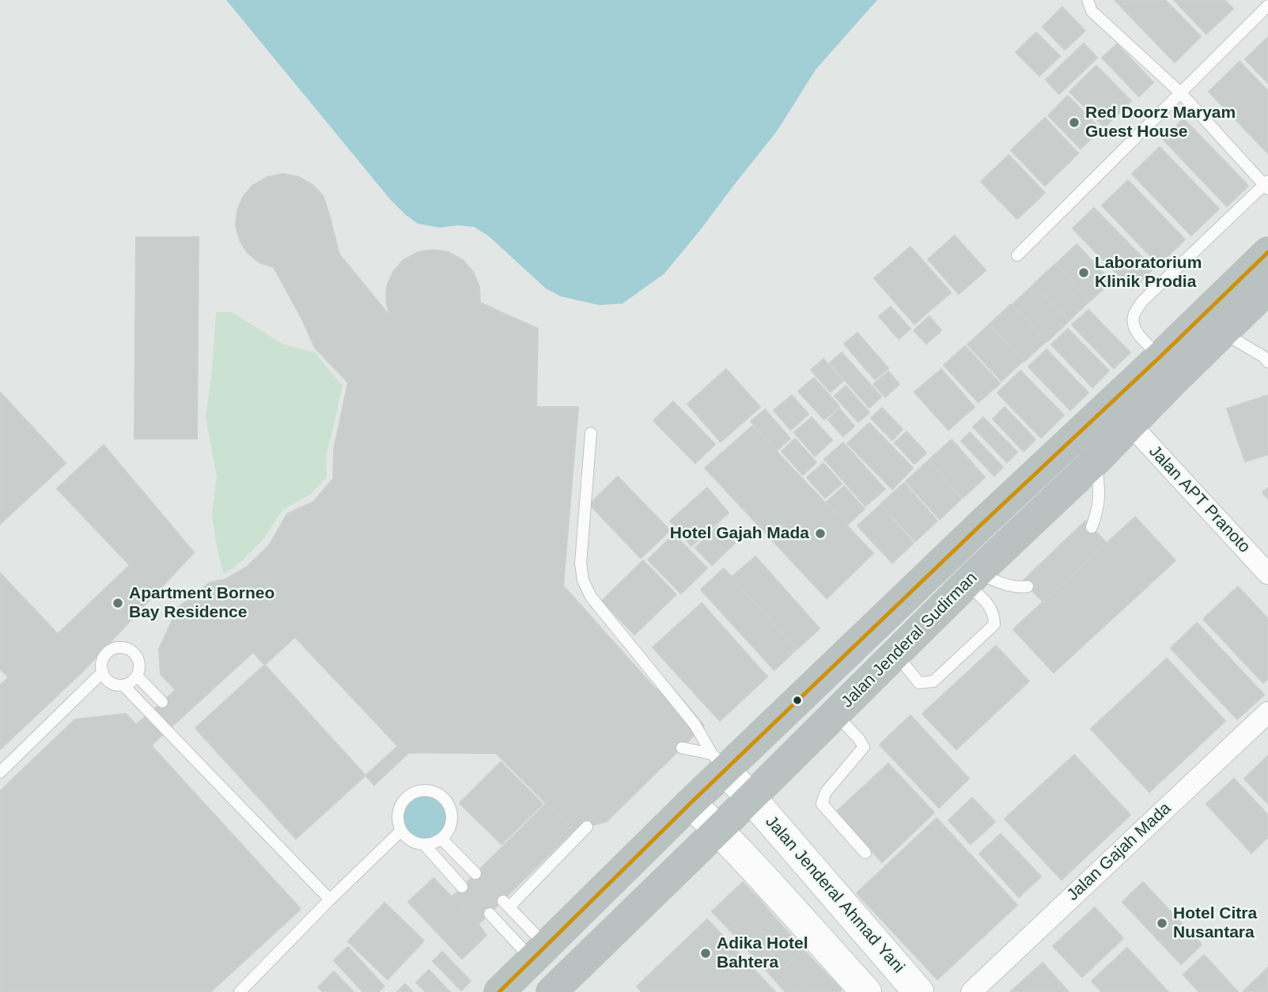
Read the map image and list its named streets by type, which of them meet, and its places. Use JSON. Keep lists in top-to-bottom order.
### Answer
{
  "streets": {
    "highway": ["Jalan Jenderal Sudirman"],
    "main road": ["Jalan Jenderal Ahmad Yani"],
    "street": ["Jalan APT Pranoto", "Jalan Gajah Mada"]
  },
  "crossings": [
    ["Jalan APT Pranoto", "Jalan Jenderal Sudirman"],
    ["Jalan Jenderal Sudirman", "Jalan Jenderal Ahmad Yani"]
  ],
  "places": [
    "Red Doorz Maryam Guest House",
    "Laboratorium Klinik Prodia",
    "Hotel Gajah Mada",
    "Apartment Borneo Bay Residence",
    "Hotel Citra Nusantara",
    "Adika Hotel Bahtera"
  ]
}
